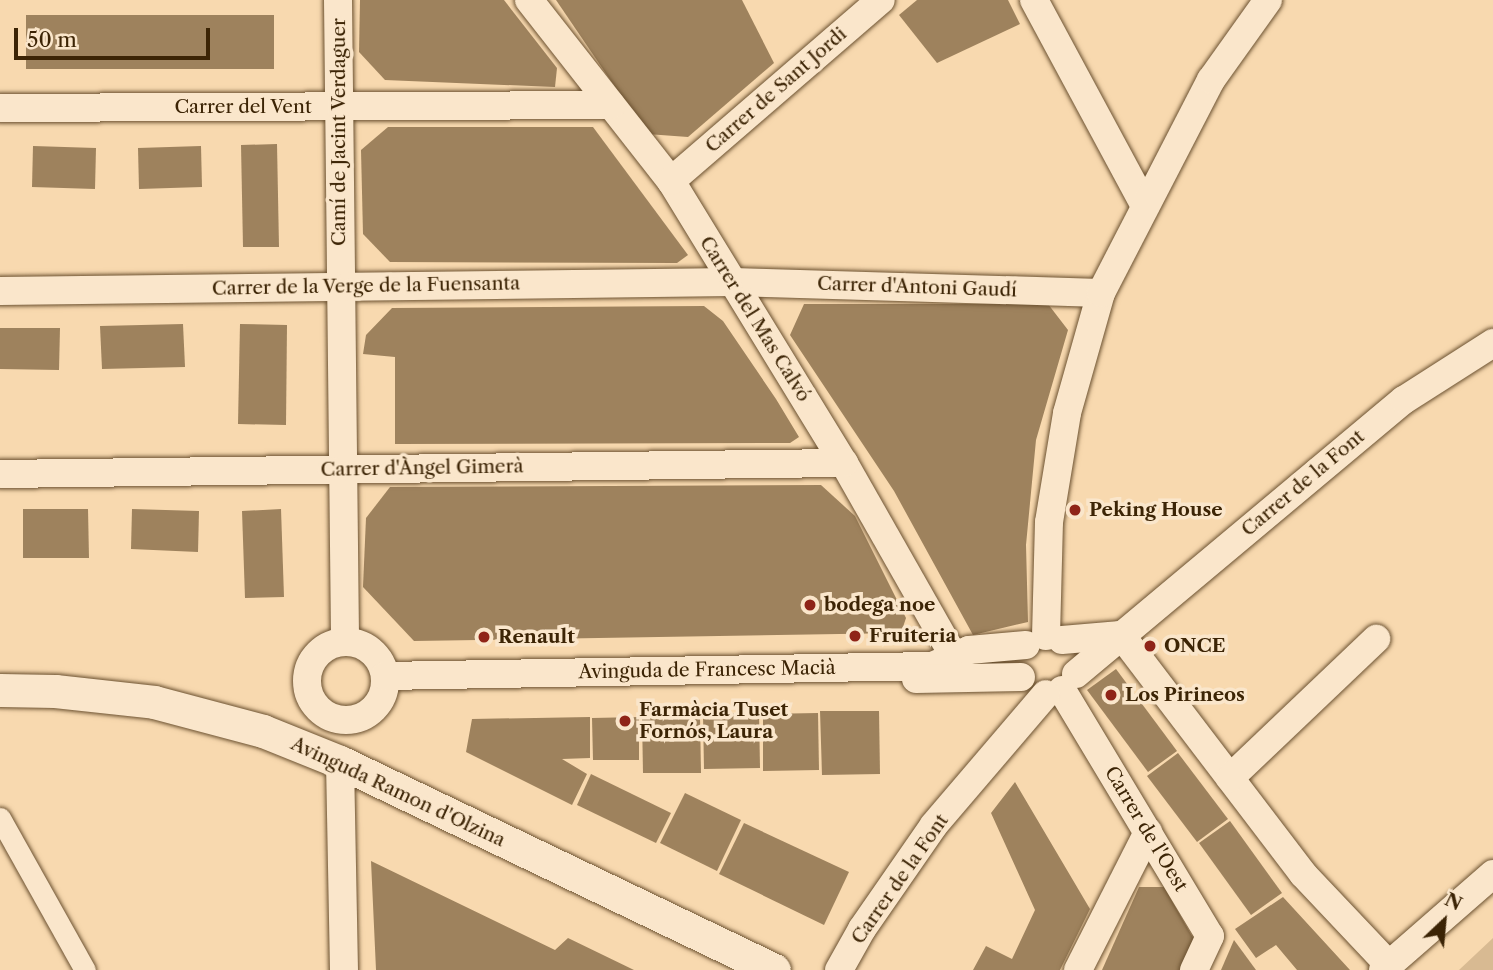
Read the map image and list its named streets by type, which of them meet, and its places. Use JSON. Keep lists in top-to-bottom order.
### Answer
{
  "streets": {
    "street": [
      "Carrer de Sant Jordi",
      "Carrer del Vent",
      "Camí de Jacint Verdaguer",
      "Carrer de la Verge de la Fuensanta",
      "Carrer d'Antoni Gaudí",
      "Carrer del Mas Calvó",
      "Carrer d'Àngel Gimerà",
      "Carrer de la Font",
      "Avinguda de Francesc Macià",
      "Avinguda Ramon d'Olzina",
      "Carrer de l'Oest"
    ]
  },
  "crossings": [
    ["Carrer de Sant Jordi", "Carrer del Mas Calvó"],
    ["Carrer del Vent", "Camí de Jacint Verdaguer"],
    ["Carrer del Vent", "Carrer del Mas Calvó"],
    ["Camí de Jacint Verdaguer", "Carrer de la Verge de la Fuensanta"],
    ["Camí de Jacint Verdaguer", "Carrer d'Àngel Gimerà"],
    ["Camí de Jacint Verdaguer", "Avinguda de Francesc Macià"],
    ["Carrer de la Verge de la Fuensanta", "Carrer d'Antoni Gaudí"],
    ["Carrer de la Verge de la Fuensanta", "Carrer del Mas Calvó"],
    ["Carrer d'Antoni Gaudí", "Carrer del Mas Calvó"],
    ["Carrer del Mas Calvó", "Carrer d'Àngel Gimerà"],
    ["Carrer del Mas Calvó", "Avinguda de Francesc Macià"],
    ["Carrer de la Font", "Avinguda de Francesc Macià"],
    ["Carrer de la Font", "Carrer de l'Oest"],
    ["Avinguda de Francesc Macià", "Carrer de l'Oest"]
  ],
  "places": [
    "Peking House",
    "bodega noe",
    "Fruiteria",
    "Renault",
    "ONCE",
    "Los Pirineos",
    "Farmàcia Tuset Fornós, Laura"
  ],
  "scale_bar": "50 m",
  "north": "top right"
}
